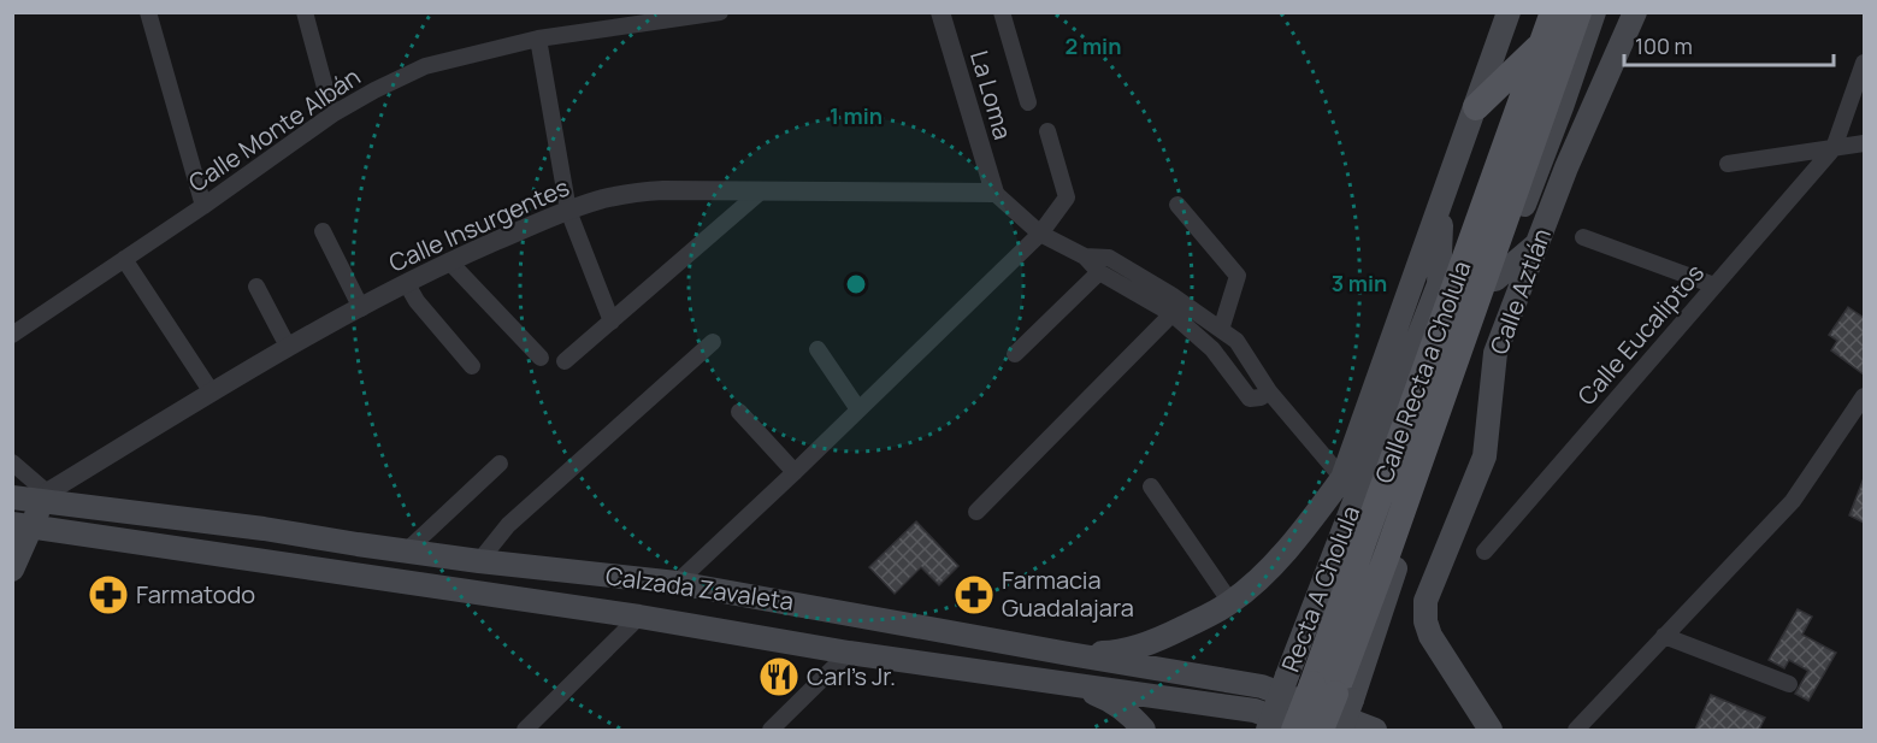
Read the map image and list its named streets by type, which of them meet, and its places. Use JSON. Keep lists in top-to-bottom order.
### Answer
{
  "streets": {
    "main road": [
      "Calle Aztlán",
      "Calle Recta a Cholula",
      "Calzada Zavaleta",
      "Recta A Cholula"
    ],
    "street": [
      "La Loma",
      "Calle Monte Albán",
      "Calle Insurgentes",
      "Calle Eucaliptos"
    ]
  },
  "crossings": [
    ["La Loma", "Calle Insurgentes"],
    ["Calle Insurgentes", "Calzada Zavaleta"],
    ["Calle Recta a Cholula", "Recta A Cholula"]
  ],
  "places": {
    "pharmacy": ["Farmatodo", "Farmacia Guadalajara"],
    "restaurant": ["Carl's Jr."]
  },
  "scale_bar": "100 m",
  "rings": ["2 min", "1 min", "3 min"]
}
